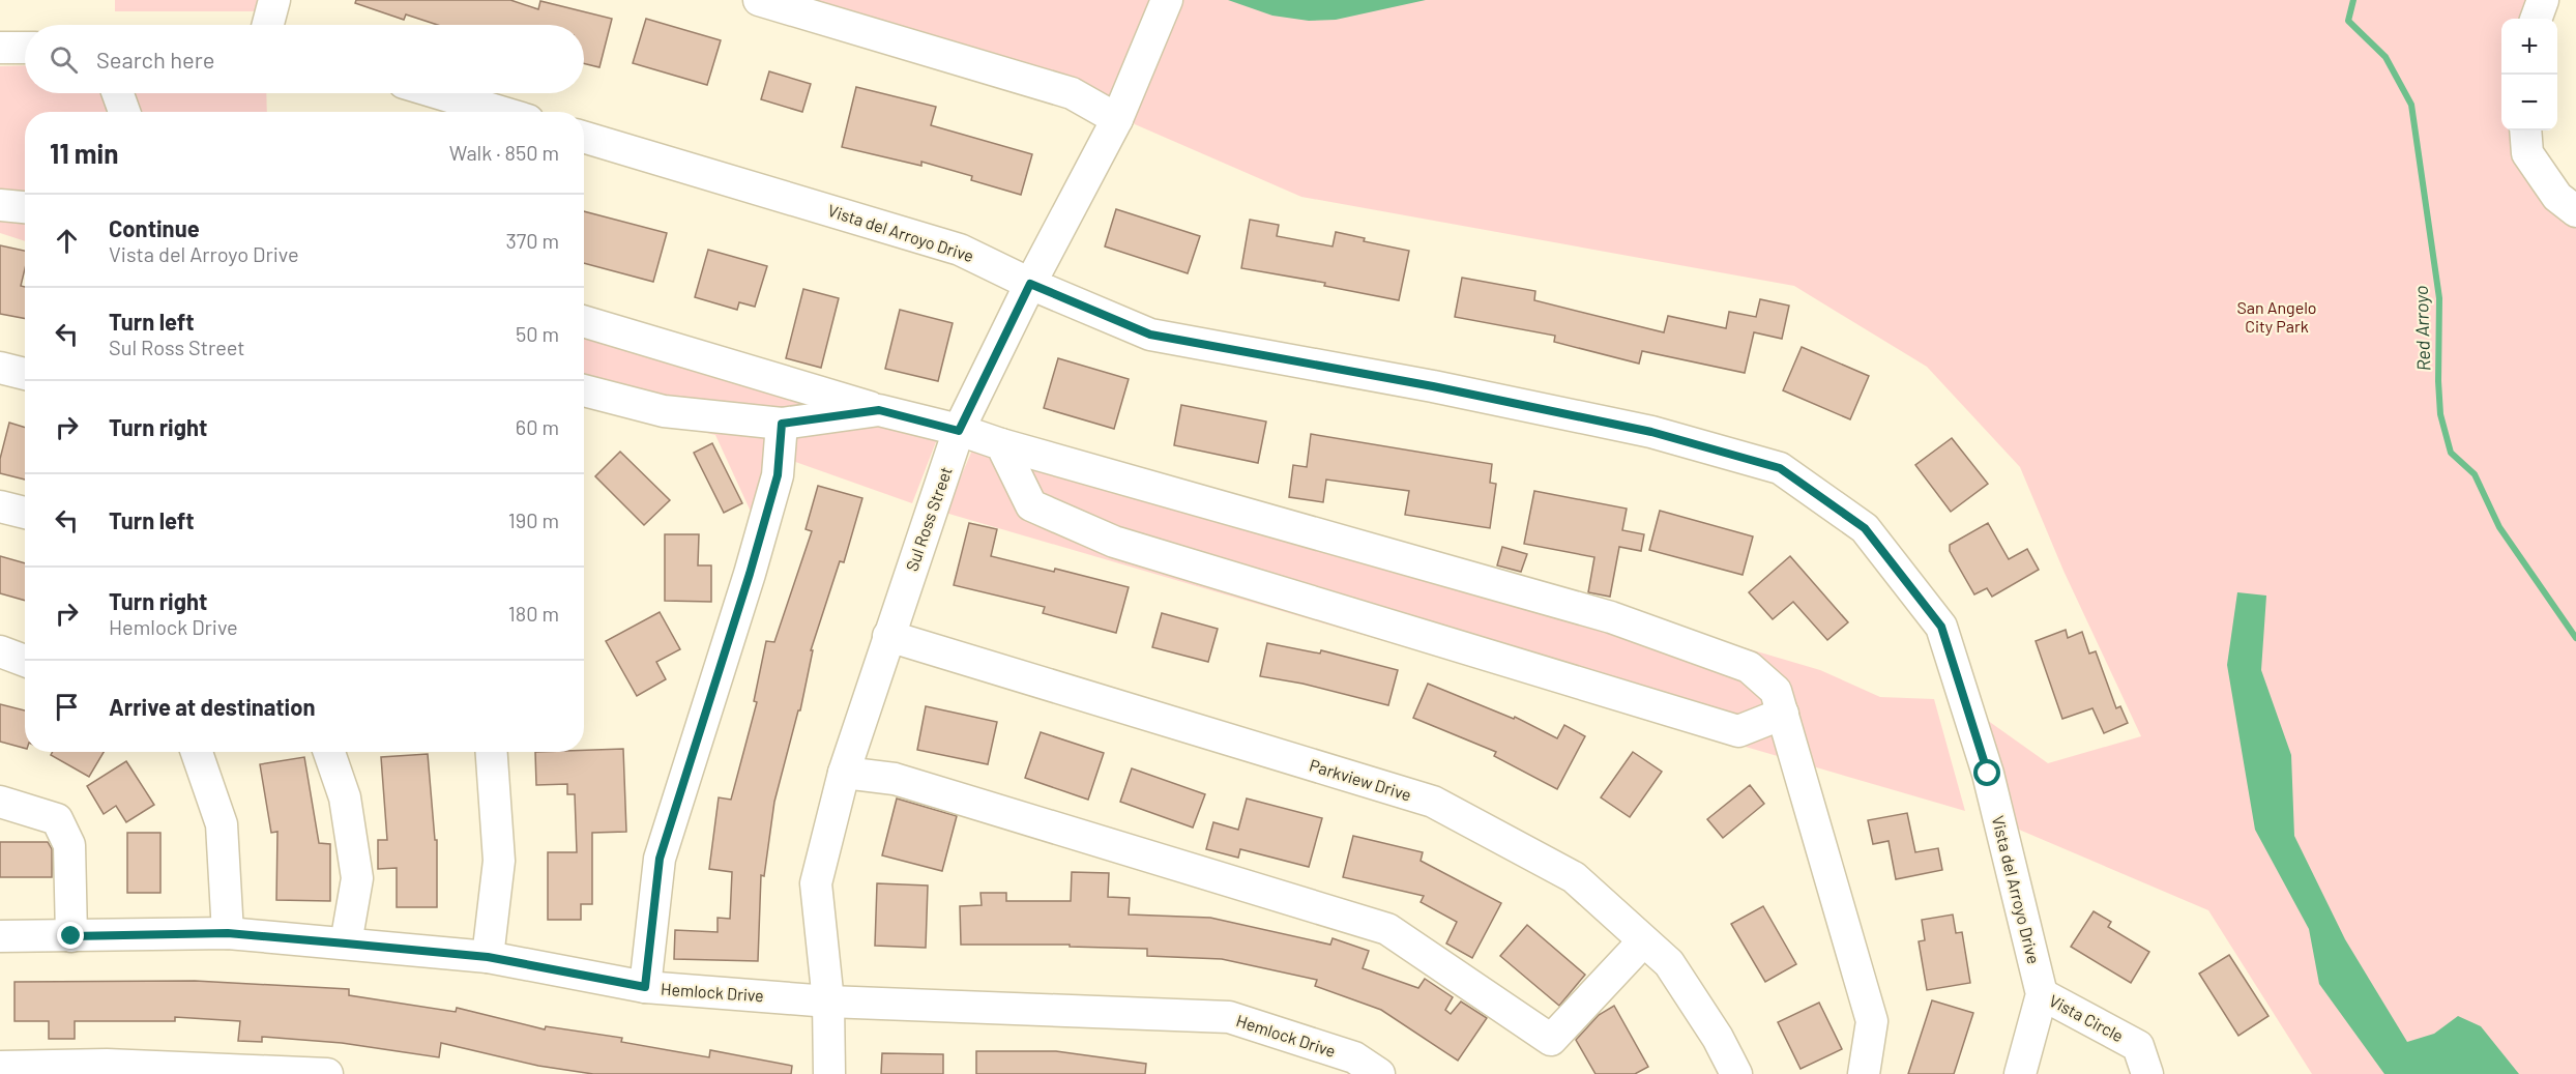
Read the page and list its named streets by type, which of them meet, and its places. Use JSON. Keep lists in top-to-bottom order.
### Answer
{
  "streets": {
    "street": [
      "Vista del Arroyo Drive",
      "Sul Ross Street",
      "Parkview Drive",
      "Hemlock Drive",
      "Vista Circle"
    ]
  },
  "crossings": [
    ["Vista del Arroyo Drive", "Sul Ross Street"],
    ["Vista del Arroyo Drive", "Vista Circle"],
    ["Sul Ross Street", "Parkview Drive"],
    ["Sul Ross Street", "Hemlock Drive"]
  ],
  "water": ["Red Arroyo"],
  "parks": ["San Angelo City Park"],
  "page": {
    "map_buttons": ["+", "−"],
    "search": "Search here",
    "heading": ["11 min", "Walk · 850 m"],
    "list": [
      ["Continue", "Vista del Arroyo Drive", "370 m"],
      ["Turn left", "Sul Ross Street", "50 m"],
      ["Turn right", "60 m"],
      ["Turn left", "190 m"],
      ["Turn right", "Hemlock Drive", "180 m"],
      "Arrive at destination"
    ]
  }
}
